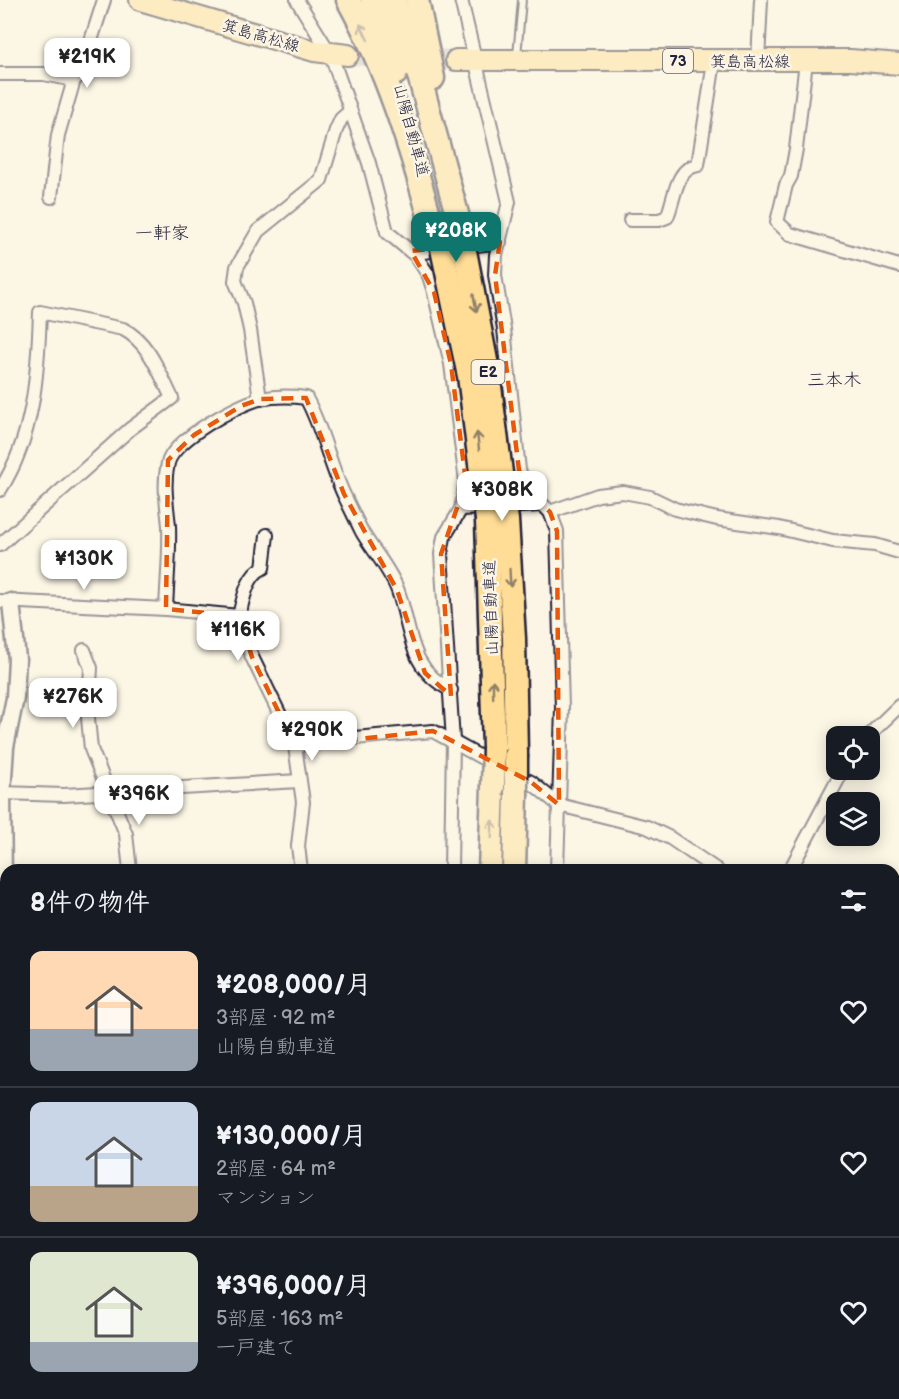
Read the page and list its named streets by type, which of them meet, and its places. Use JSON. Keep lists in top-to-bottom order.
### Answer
{
  "streets": {
    "highway": ["山陽自動車道", "E2"],
    "main road": ["箕島高松線", "73"]
  },
  "districts": ["一軒家", "三本木"],
  "page": {
    "price": [
      "¥219K",
      "¥208K",
      "¥308K",
      "¥130K",
      "¥116K",
      "¥276K",
      "¥290K",
      "¥396K"
    ],
    "heading": "8件の物件",
    "list": [
      {
        "name": "¥208,000/月",
        "note": "3部屋 · 92 m² · 山陽自動車道"
      },
      {
        "name": "¥130,000/月",
        "note": "2部屋 · 64 m² · マンション"
      },
      {
        "name": "¥396,000/月",
        "note": "5部屋 · 163 m² · 一戸建て"
      }
    ]
  }
}
